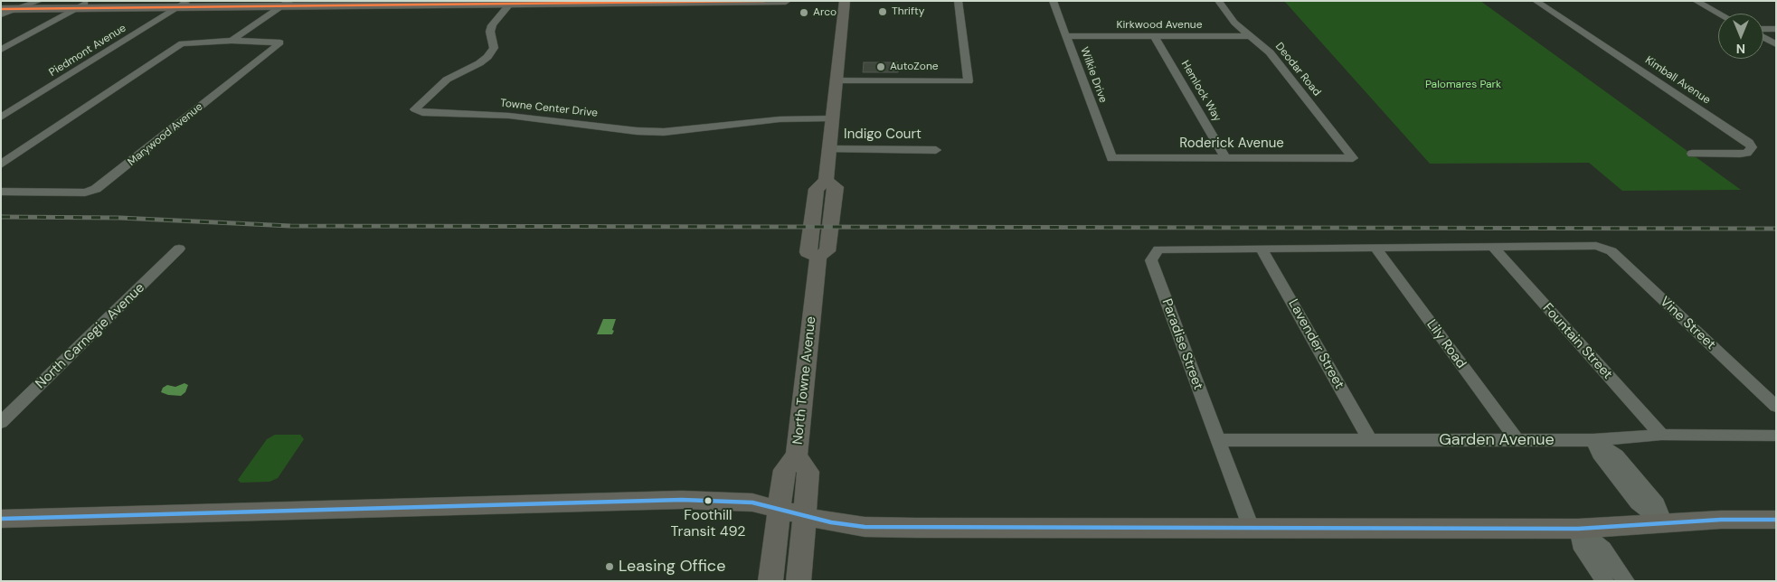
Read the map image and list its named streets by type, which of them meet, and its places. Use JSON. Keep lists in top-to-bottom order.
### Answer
{
  "streets": {
    "main road": ["North Towne Avenue"],
    "street": [
      "Kirkwood Avenue",
      "Piedmont Avenue",
      "Deodar Road",
      "Wilkie Drive",
      "Kimball Avenue",
      "Hemlock Way",
      "Towne Center Drive",
      "Marywood Avenue",
      "Indigo Court",
      "Roderick Avenue",
      "Vine Street",
      "North Carnegie Avenue",
      "Fountain Street",
      "Paradise Street",
      "Lavender Street",
      "Lily Road",
      "Garden Avenue"
    ]
  },
  "crossings": [
    ["Kirkwood Avenue", "Deodar Road"],
    ["Kirkwood Avenue", "Wilkie Drive"],
    ["Kirkwood Avenue", "Hemlock Way"],
    ["Deodar Road", "Roderick Avenue"],
    ["Wilkie Drive", "Roderick Avenue"],
    ["Hemlock Way", "Roderick Avenue"],
    ["Towne Center Drive", "North Towne Avenue"],
    ["Indigo Court", "North Towne Avenue"],
    ["Vine Street", "Fountain Street"],
    ["Fountain Street", "Garden Avenue"],
    ["Paradise Street", "Lavender Street"],
    ["Paradise Street", "Garden Avenue"],
    ["Lavender Street", "Garden Avenue"],
    ["Lily Road", "Garden Avenue"]
  ],
  "parks": ["Palomares Park"],
  "places": [
    "Thrifty",
    "Arco",
    "AutoZone",
    "Foothill Transit 492",
    "Leasing Office"
  ],
  "north": "bottom"
}
